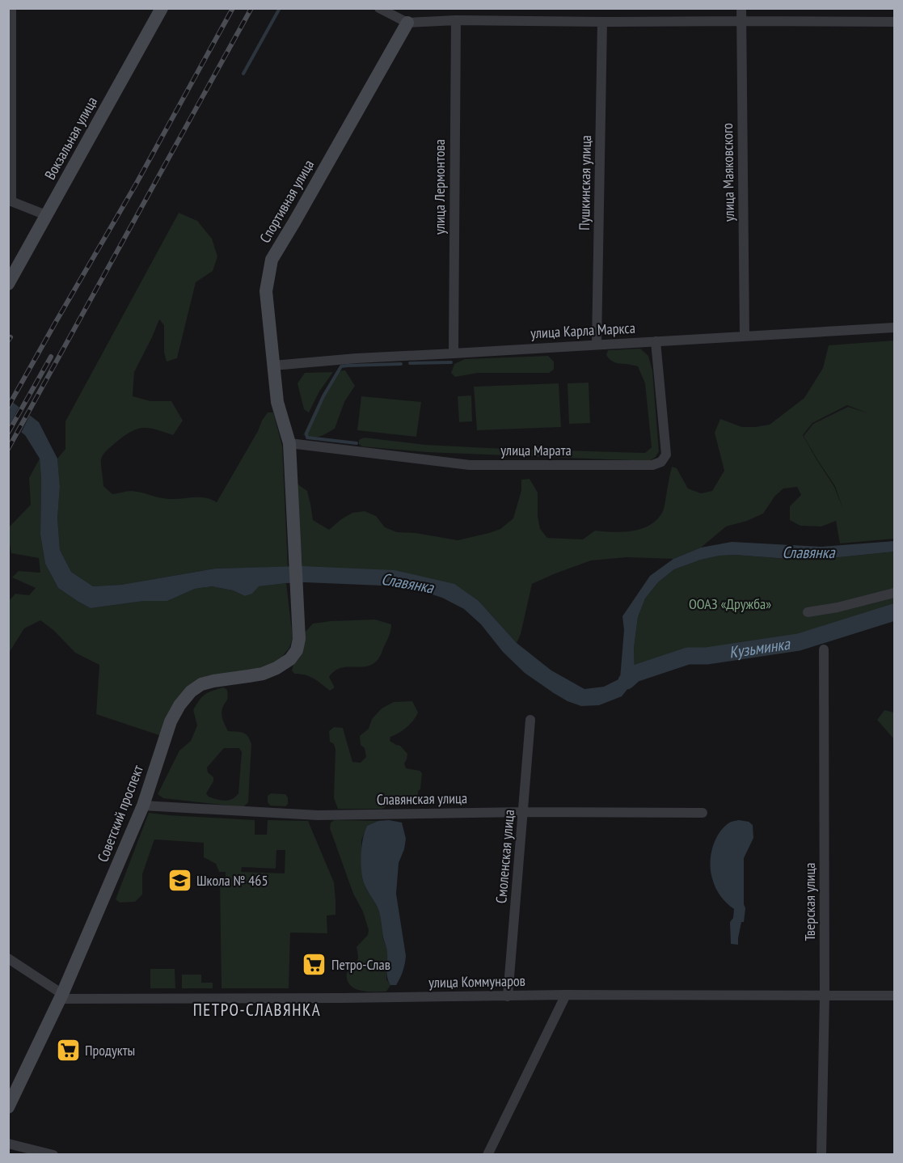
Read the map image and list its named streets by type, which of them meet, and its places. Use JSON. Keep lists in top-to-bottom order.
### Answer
{
  "streets": {
    "street": [
      "Вокзальная улица",
      "улица Маяковского",
      "Пушкинская улица",
      "улица Лермонтова",
      "Спортивная улица",
      "улица Карла Маркса",
      "улица Марата",
      "Славянская улица",
      "Советский проспект",
      "Смоленская улица",
      "Тверская улица",
      "улица Коммунаров"
    ]
  },
  "crossings": [
    ["улица Маяковского", "улица Карла Маркса"],
    ["Пушкинская улица", "улица Карла Маркса"],
    ["улица Лермонтова", "улица Карла Маркса"],
    ["Спортивная улица", "улица Карла Маркса"],
    ["Спортивная улица", "улица Марата"],
    ["Спортивная улица", "Советский проспект"],
    ["улица Карла Маркса", "улица Марата"],
    ["улица Марата", "Советский проспект"],
    ["Славянская улица", "Советский проспект"],
    ["Славянская улица", "Смоленская улица"],
    ["Советский проспект", "улица Коммунаров"],
    ["Смоленская улица", "улица Коммунаров"],
    ["Тверская улица", "улица Коммунаров"]
  ],
  "districts": ["ПЕТРО-СЛАВЯНКА"],
  "water": ["Славянка", "Кузьминка"],
  "parks": ["ООАЗ «Дружба»"],
  "places": {
    "school or university": ["Школа № 465"],
    "supermarket": ["Петро-Слав", "Продукты"]
  }
}
